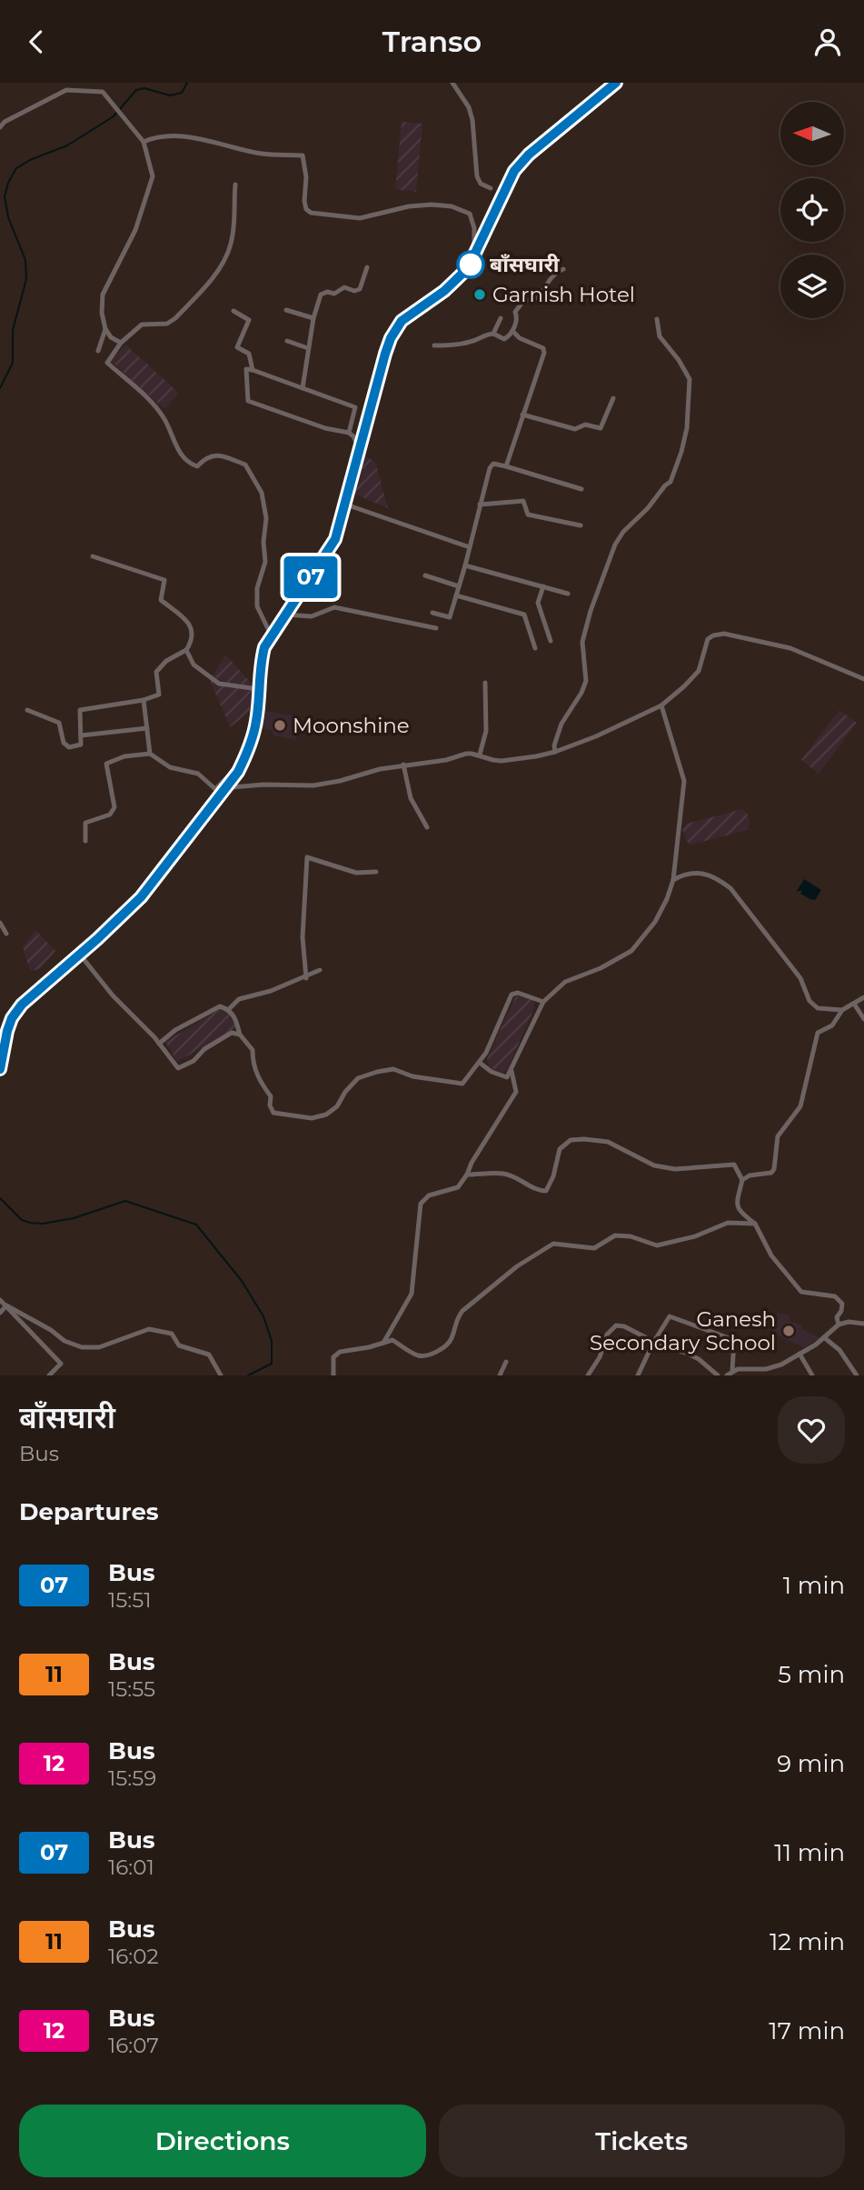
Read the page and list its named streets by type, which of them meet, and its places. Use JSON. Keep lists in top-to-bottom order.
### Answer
{
  "places": [
    "बाँसघारी",
    "Garnish Hotel",
    "Moonshine",
    "Ganesh Secondary School"
  ],
  "lines": ["bus line 07"],
  "north": "left",
  "page": {
    "header": "Transo",
    "on_map": "07",
    "heading": [
      ["बाँसघारी", "Bus"],
      "Departures"
    ],
    "list": [
      {
        "mark": "07",
        "name": "Bus",
        "note": "15:51",
        "value": "1 min"
      },
      {
        "mark": "11",
        "name": "Bus",
        "note": "15:55",
        "value": "5 min"
      },
      {
        "mark": "12",
        "name": "Bus",
        "note": "15:59",
        "value": "9 min"
      },
      {
        "mark": "07",
        "name": "Bus",
        "note": "16:01",
        "value": "11 min"
      },
      {
        "mark": "11",
        "name": "Bus",
        "note": "16:02",
        "value": "12 min"
      },
      {
        "mark": "12",
        "name": "Bus",
        "note": "16:07",
        "value": "17 min"
      }
    ],
    "buttons": ["Directions", "Tickets"]
  }
}
